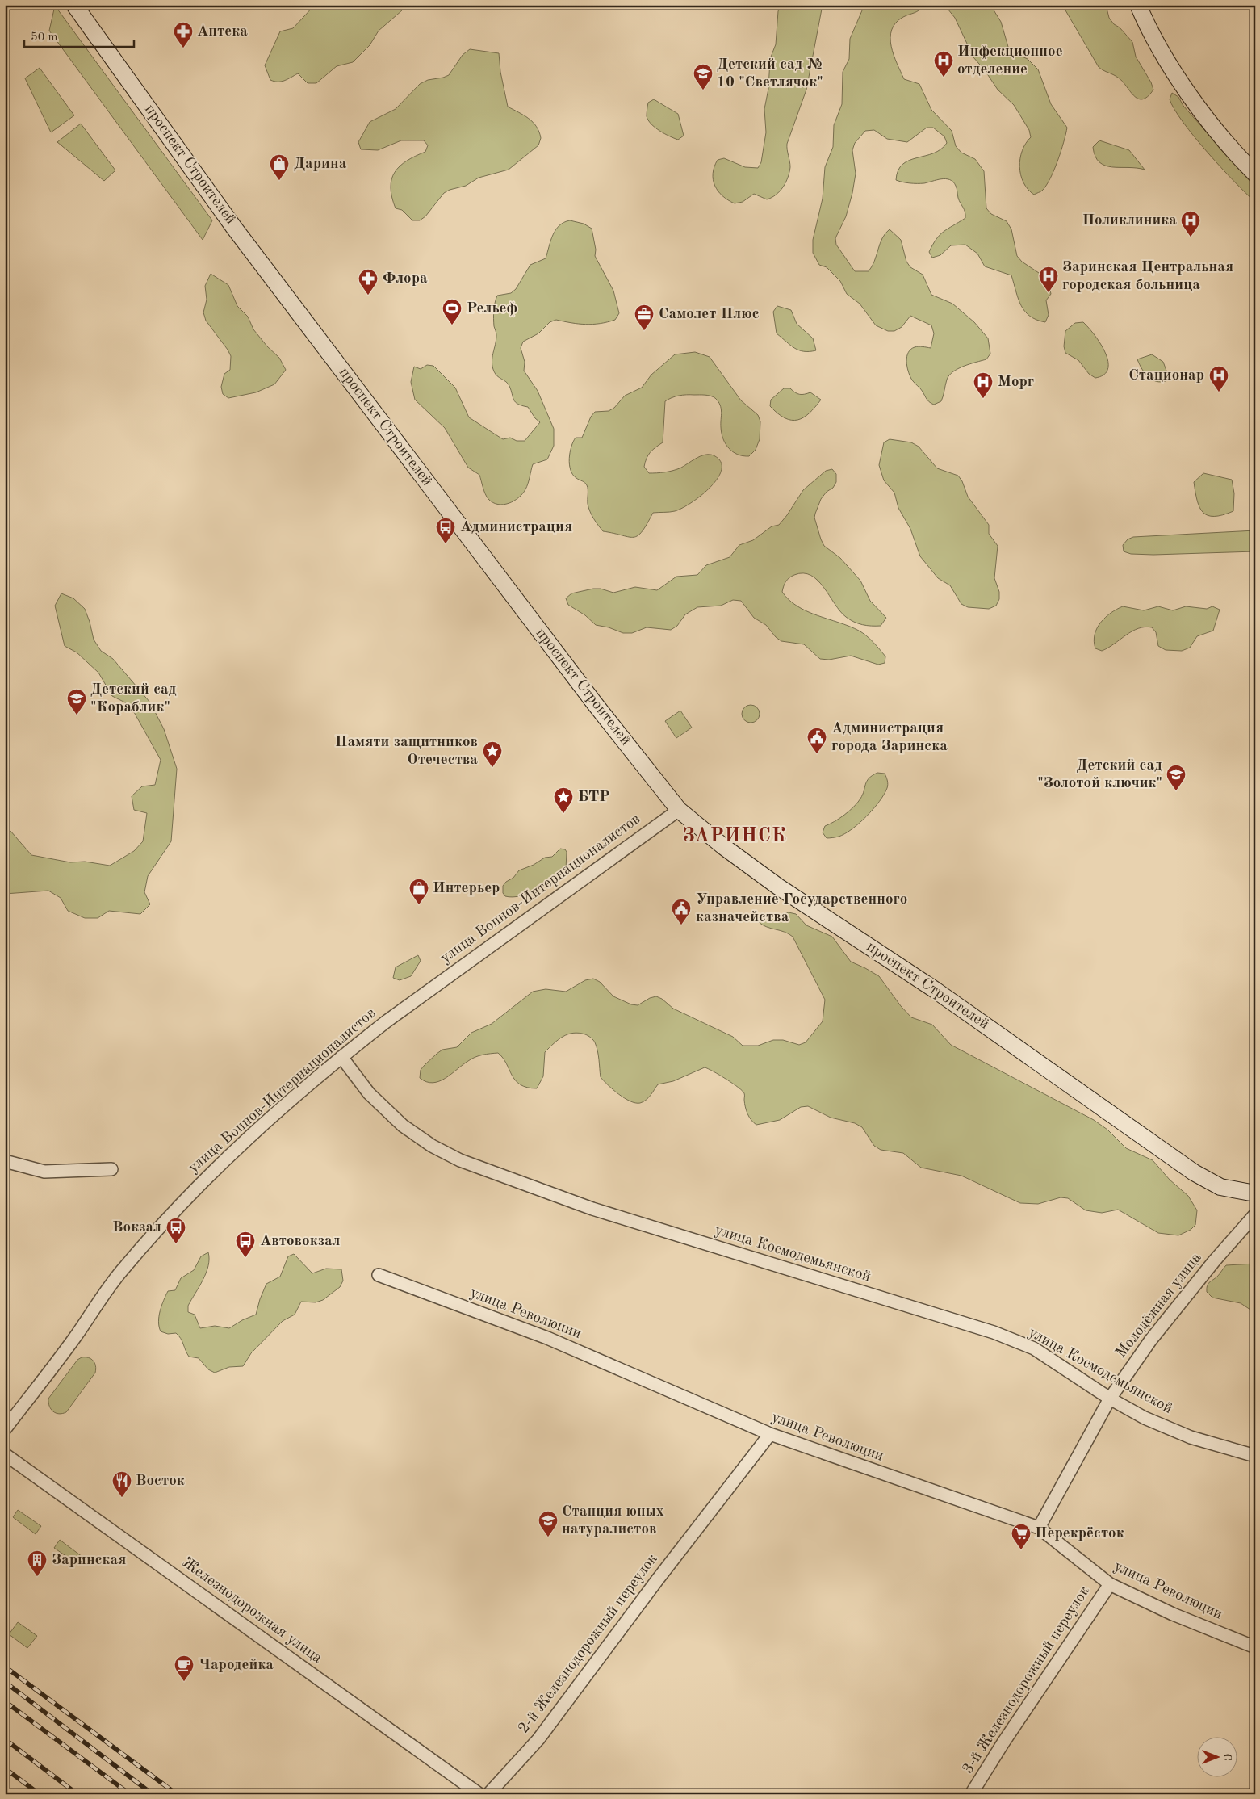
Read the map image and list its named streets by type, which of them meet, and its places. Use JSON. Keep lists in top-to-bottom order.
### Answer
{
  "streets": {
    "street": [
      "проспект Строителей",
      "улица Воинов-Интернационалистов",
      "улица Космодемьянской",
      "Молодёжная улица",
      "улица Революции",
      "Железнодорожная улица",
      "2-й Железнодорожный переулок",
      "3-й Железнодорожный переулок"
    ]
  },
  "crossings": [
    ["проспект Строителей", "улица Воинов-Интернационалистов"],
    ["улица Воинов-Интернационалистов", "улица Космодемьянской"],
    ["улица Космодемьянской", "Молодёжная улица"],
    ["Молодёжная улица", "улица Революции"],
    ["улица Революции", "2-й Железнодорожный переулок"],
    ["улица Революции", "3-й Железнодорожный переулок"]
  ],
  "districts": ["ЗАРИНСК"],
  "places": {
    "pharmacy": ["Аптека", "Флора"],
    "hospital": [
      "Инфекционное отделение",
      "Поликлиника",
      "Заринская Центральная городская больница",
      "Стационар",
      "Морг"
    ],
    "school or university": [
      "Детский сад № 10 \"Светлячок\"",
      "Детский сад \"Кораблик\"",
      "Детский сад \"Золотой ключик\"",
      "Станция юных натуралистов"
    ],
    "shop": ["Дарина", "Интерьер"],
    "sports": ["Рельеф"],
    "office": ["Самолет Плюс"],
    "bus stop": ["Администрация", "Вокзал", "Автовокзал"],
    "public building": ["Администрация города Заринска", "Управление Государственного казначейства"],
    "place": ["Памяти защитников Отечества", "БТР"],
    "restaurant": ["Восток"],
    "supermarket": ["Перекрёсток"],
    "building": ["Заринская"],
    "cafe": ["Чародейка"]
  },
  "scale_bar": "50 m",
  "north": "right"
}
